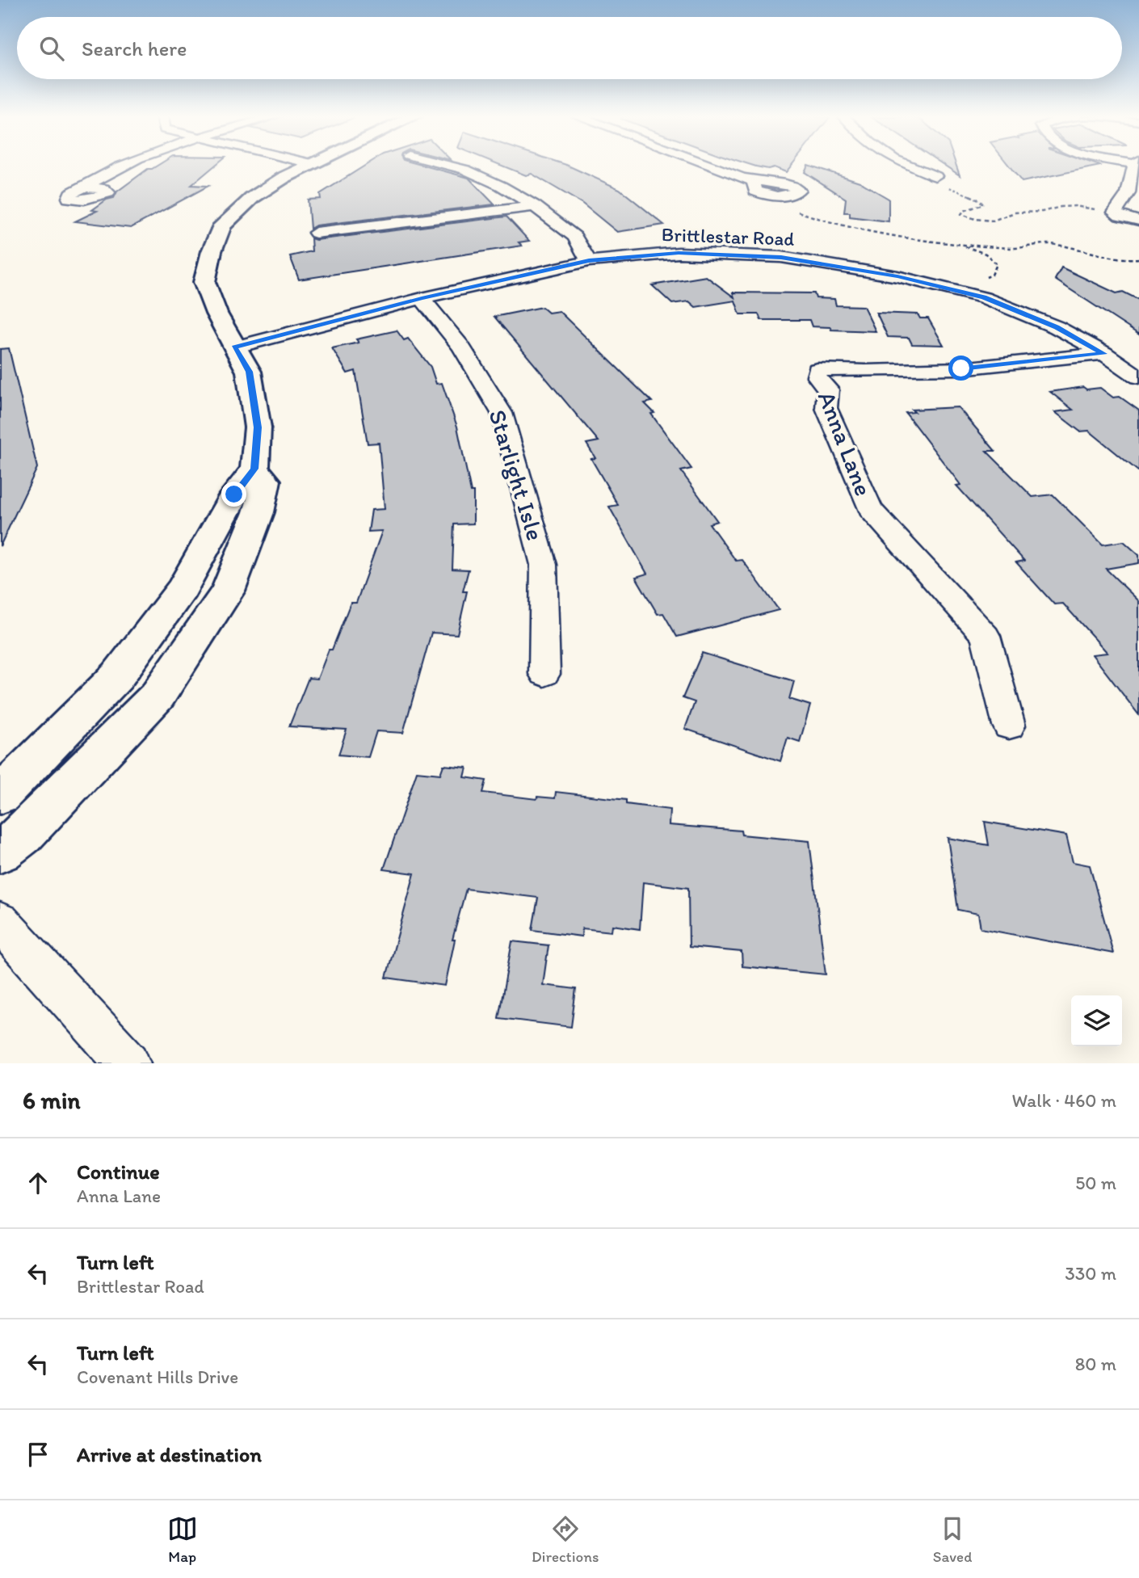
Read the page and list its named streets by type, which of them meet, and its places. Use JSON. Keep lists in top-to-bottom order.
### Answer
{
  "streets": {
    "street": ["Brittlestar Road", "Anna Lane", "Starlight Isle"]
  },
  "crossings": [
    ["Brittlestar Road", "Anna Lane"],
    ["Brittlestar Road", "Starlight Isle"]
  ],
  "page": {
    "search": "Search here",
    "heading": ["6 min", "Walk · 460 m"],
    "list": [
      ["Continue", "Anna Lane", "50 m"],
      ["Turn left", "Brittlestar Road", "330 m"],
      ["Turn left", "Covenant Hills Drive", "80 m"],
      "Arrive at destination"
    ],
    "nav": ["Map", "Directions", "Saved"]
  }
}
